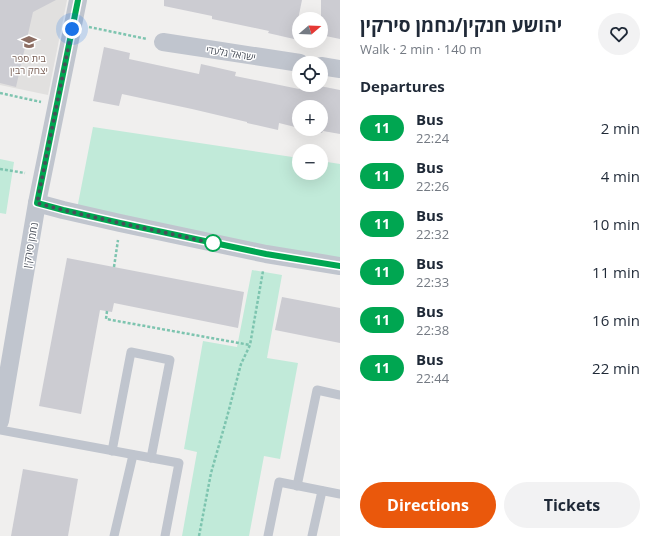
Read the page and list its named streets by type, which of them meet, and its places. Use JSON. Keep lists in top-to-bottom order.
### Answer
{
  "streets": {
    "street": ["ישראל גלעדי", "נחמן סירקין"]
  },
  "places": {
    "school or university": ["בית ספר יצחק רבין"]
  },
  "lines": ["bus line 11"],
  "north": "right",
  "page": {
    "heading": [
      ["יהושע חנקין/נחמן סירקין", "Walk · 2 min · 140 m"],
      "Departures"
    ],
    "map_buttons": ["+", "−"],
    "list": [
      {
        "mark": "11",
        "name": "Bus",
        "note": "22:24",
        "value": "2 min"
      },
      {
        "mark": "11",
        "name": "Bus",
        "note": "22:26",
        "value": "4 min"
      },
      {
        "mark": "11",
        "name": "Bus",
        "note": "22:32",
        "value": "10 min"
      },
      {
        "mark": "11",
        "name": "Bus",
        "note": "22:33",
        "value": "11 min"
      },
      {
        "mark": "11",
        "name": "Bus",
        "note": "22:38",
        "value": "16 min"
      },
      {
        "mark": "11",
        "name": "Bus",
        "note": "22:44",
        "value": "22 min"
      }
    ],
    "buttons": ["Directions", "Tickets"]
  }
}
